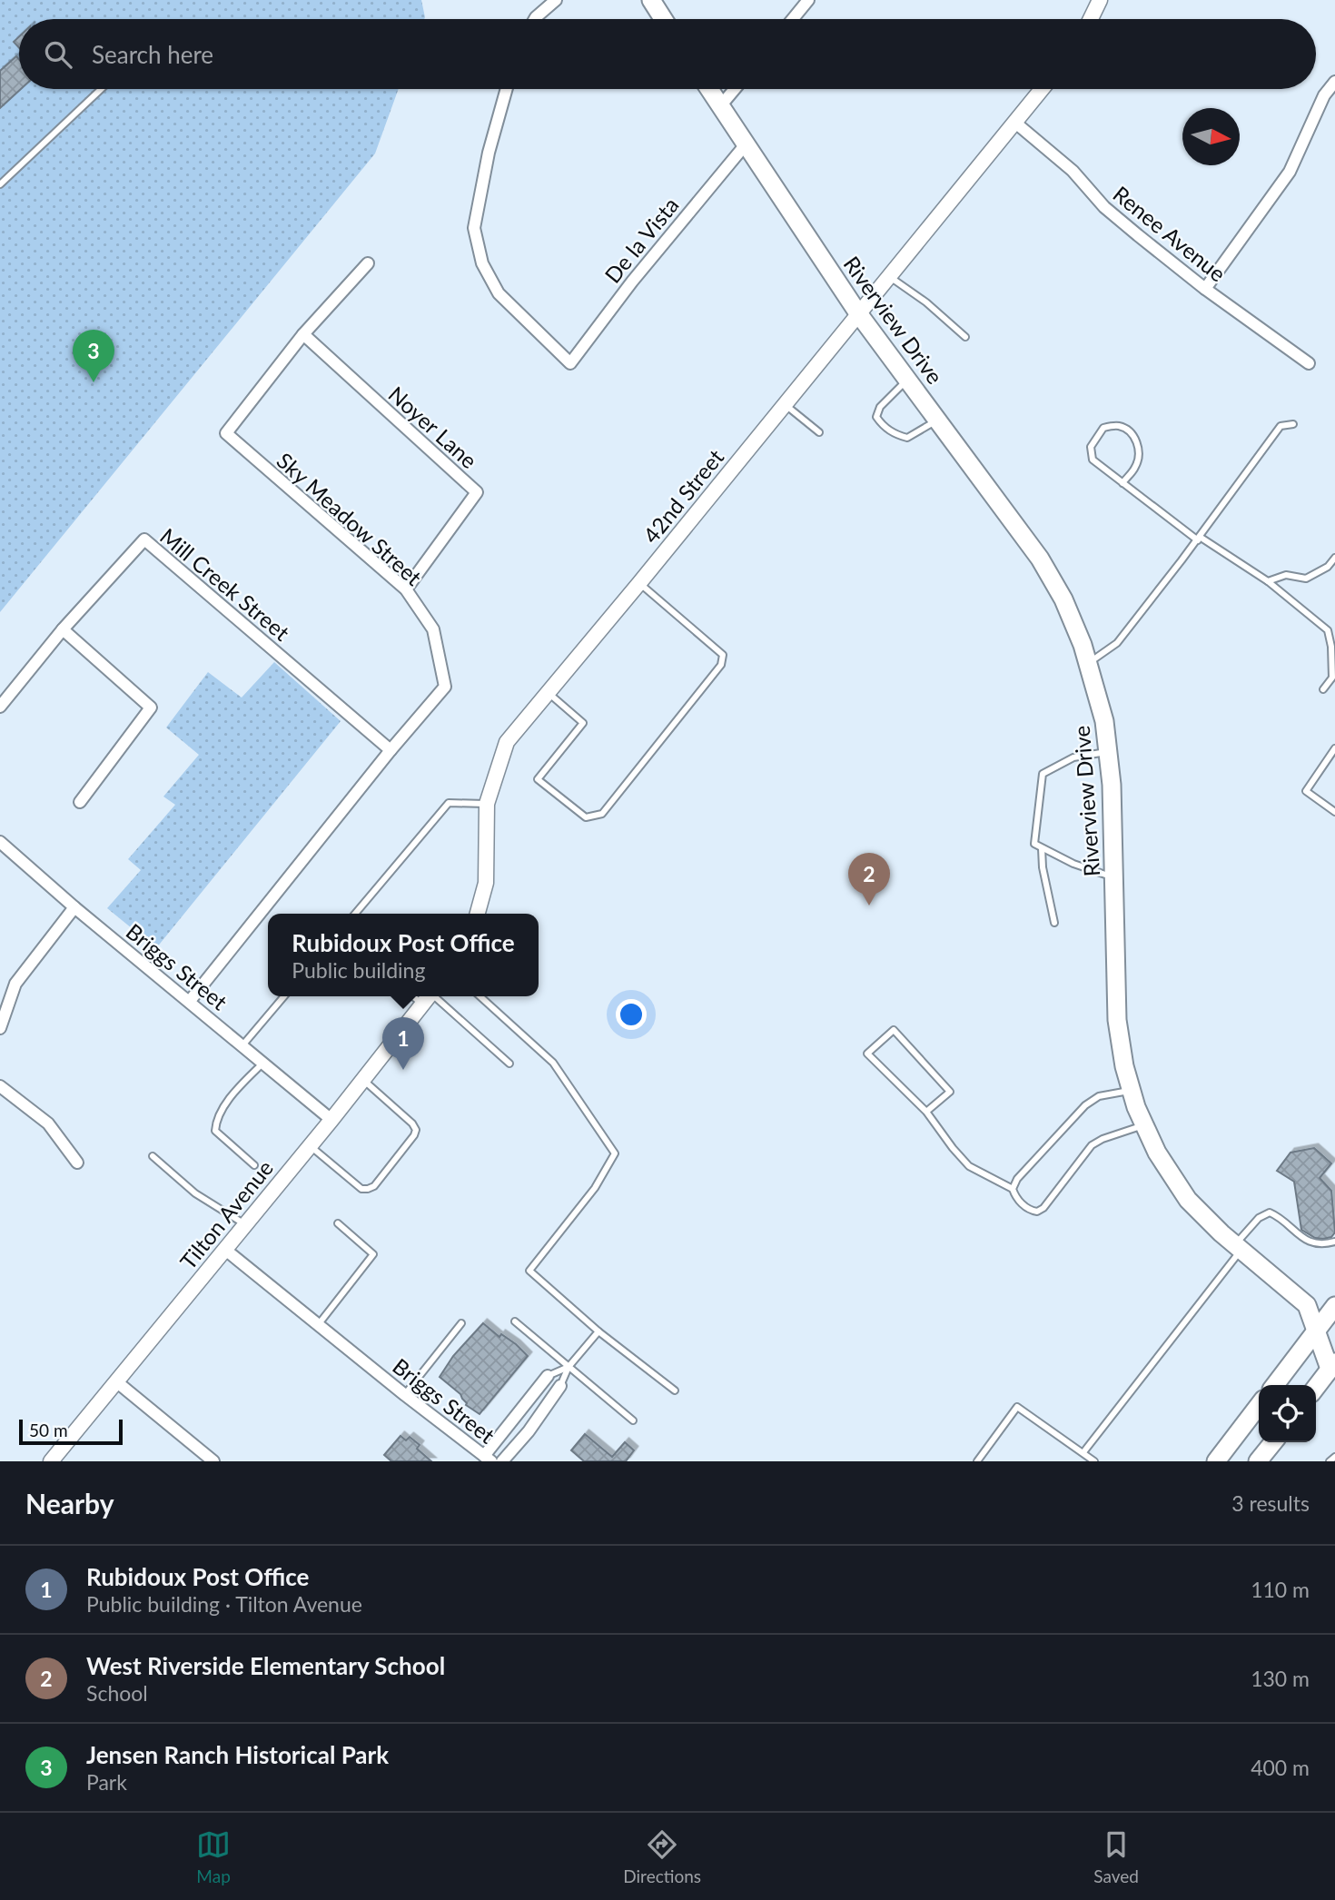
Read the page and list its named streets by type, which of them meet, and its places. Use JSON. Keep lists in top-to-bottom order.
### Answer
{
  "streets": {
    "main road": ["Riverview Drive"],
    "street": [
      "Renee Avenue",
      "De la Vista",
      "Noyer Lane",
      "42nd Street",
      "Sky Meadow Street",
      "Mill Creek Street",
      "Briggs Street",
      "Tilton Avenue"
    ]
  },
  "crossings": [
    ["Renee Avenue", "42nd Street"],
    ["De la Vista", "Riverview Drive"],
    ["Riverview Drive", "42nd Street"],
    ["Noyer Lane", "Sky Meadow Street"],
    ["Sky Meadow Street", "Mill Creek Street"],
    ["Sky Meadow Street", "Briggs Street"],
    ["Briggs Street", "Tilton Avenue"]
  ],
  "scale_bar": "50 m",
  "north": "right",
  "page": {
    "search": "Search here",
    "pins": ["3", "2", "1"],
    "popup": ["Rubidoux Post Office", "Public building"],
    "scale": "50 m",
    "heading": ["Nearby", "3 results"],
    "list": [
      {
        "mark": "1",
        "name": "Rubidoux Post Office",
        "note": "Public building · Tilton Avenue",
        "value": "110 m"
      },
      {
        "mark": "2",
        "name": "West Riverside Elementary School",
        "note": "School",
        "value": "130 m"
      },
      {
        "mark": "3",
        "name": "Jensen Ranch Historical Park",
        "note": "Park",
        "value": "400 m"
      }
    ],
    "nav": ["Map", "Directions", "Saved"]
  }
}
